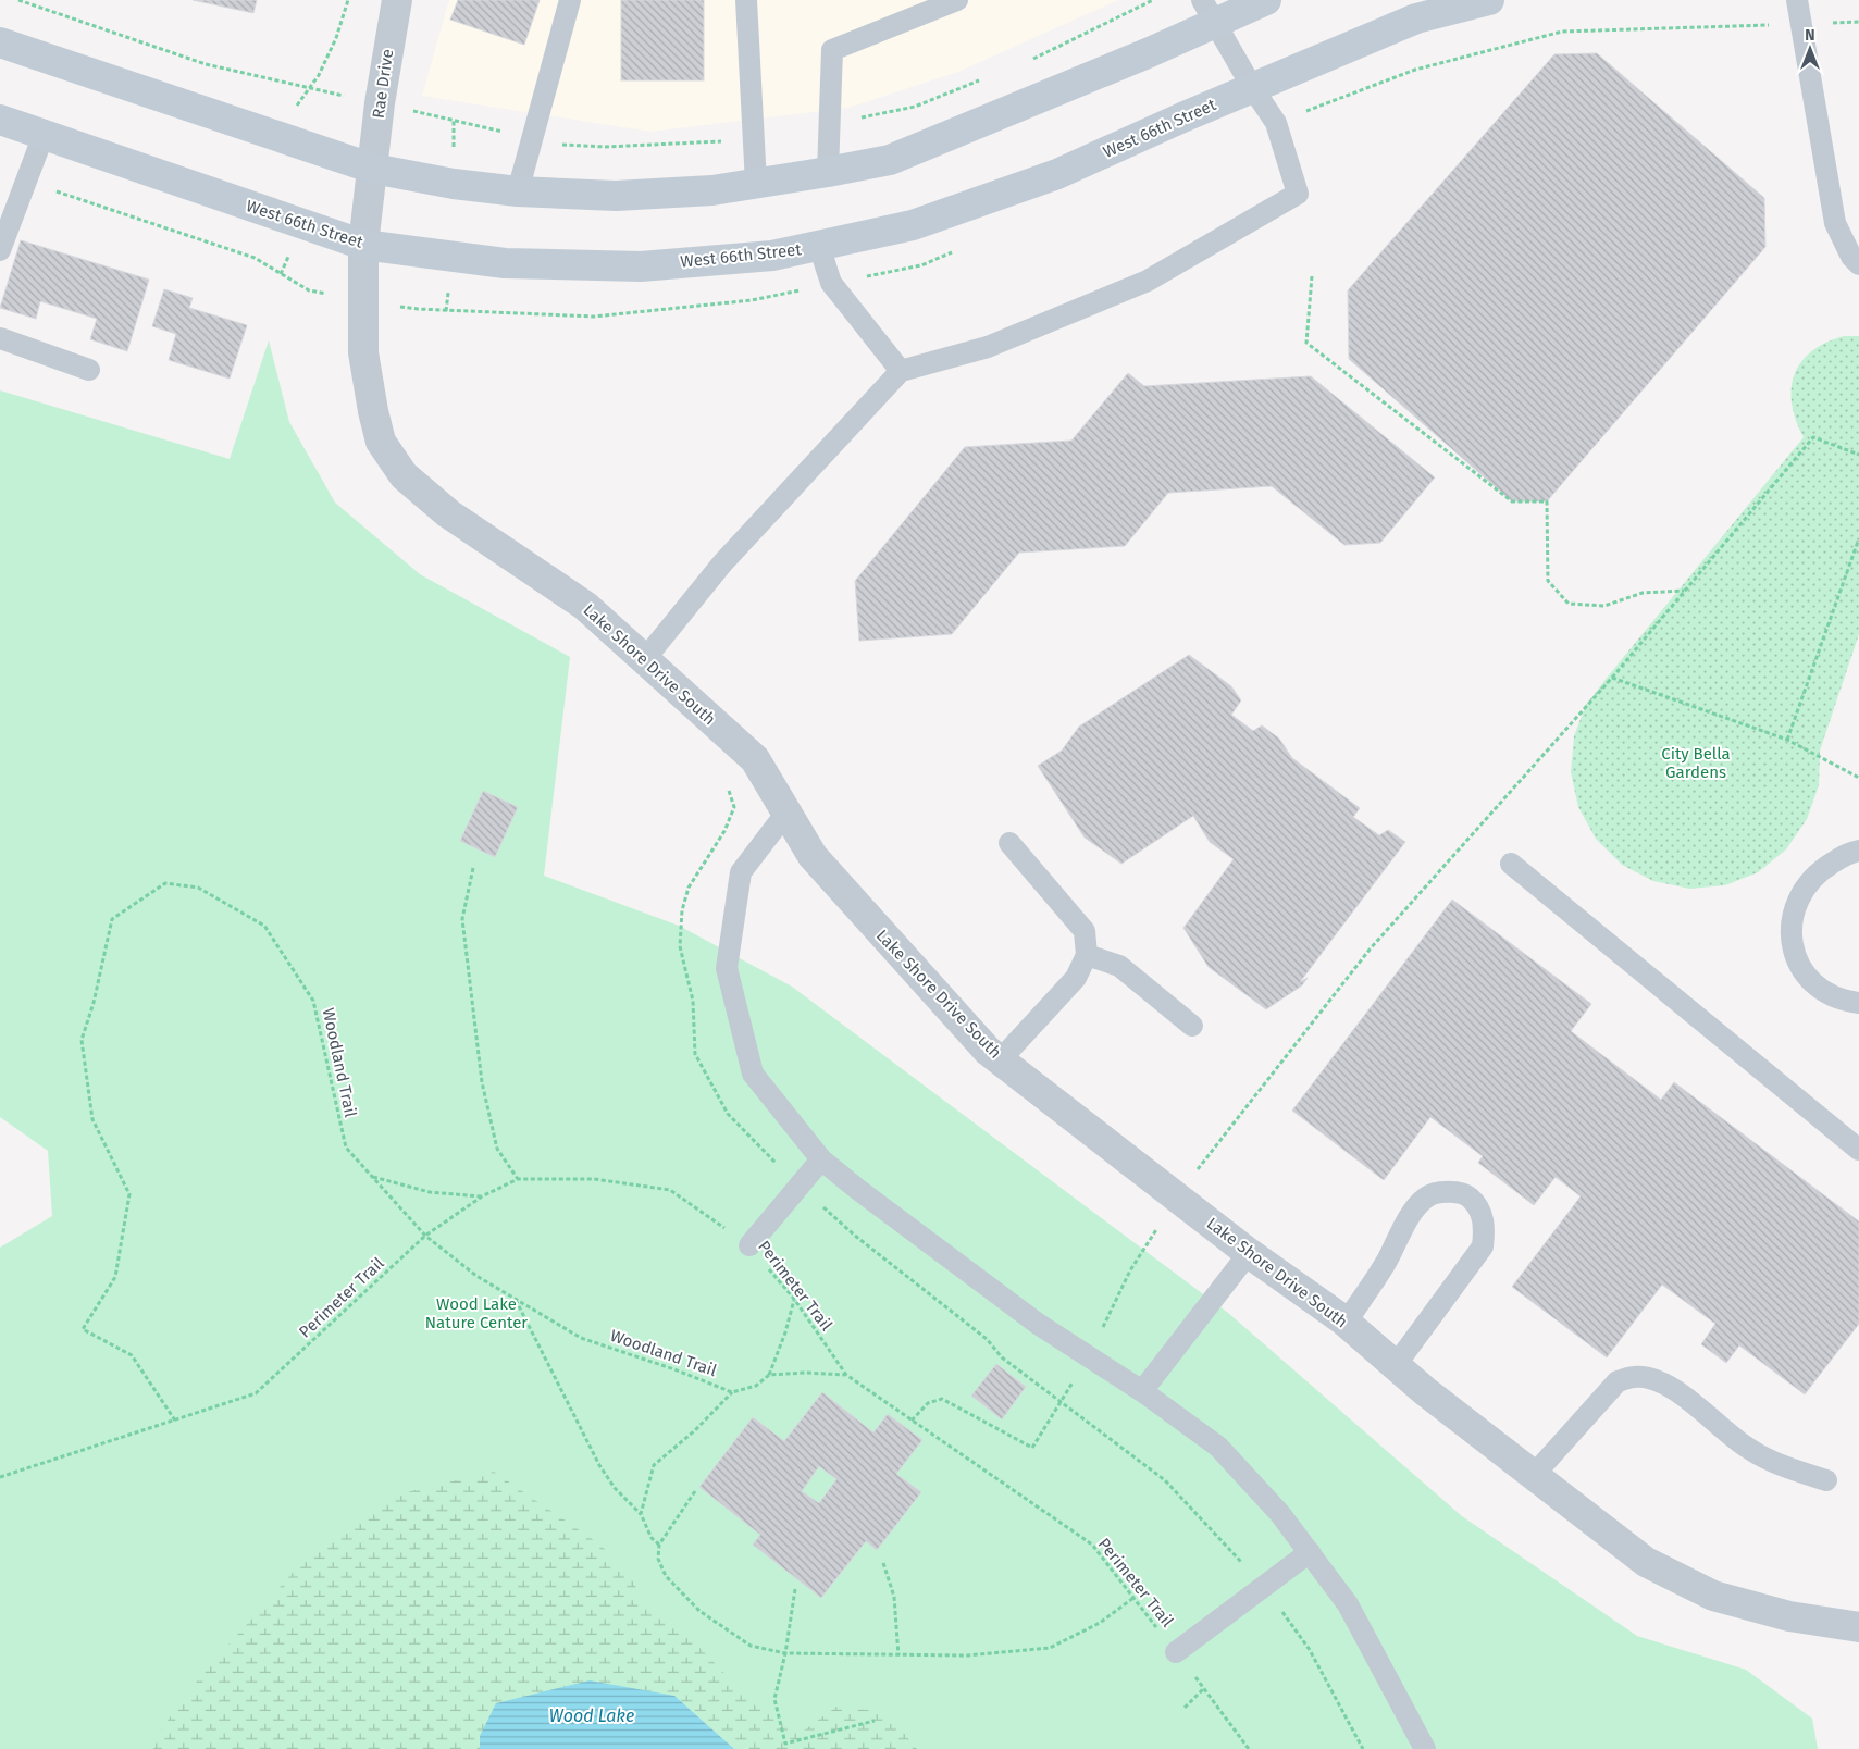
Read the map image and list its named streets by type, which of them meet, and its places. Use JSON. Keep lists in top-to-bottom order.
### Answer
{
  "streets": {
    "main road": ["West 66th Street"],
    "street": ["Rae Drive", "Lake Shore Drive South"],
    "path": ["Woodland Trail", "Perimeter Trail"]
  },
  "crossings": [
    ["Rae Drive", "Lake Shore Drive South"],
    ["West 66th Street", "Lake Shore Drive South"],
    ["Woodland Trail", "Perimeter Trail"]
  ],
  "water": ["Wood Lake"],
  "parks": ["City Bella Gardens", "Wood Lake Nature Center"],
  "north": "top"
}
